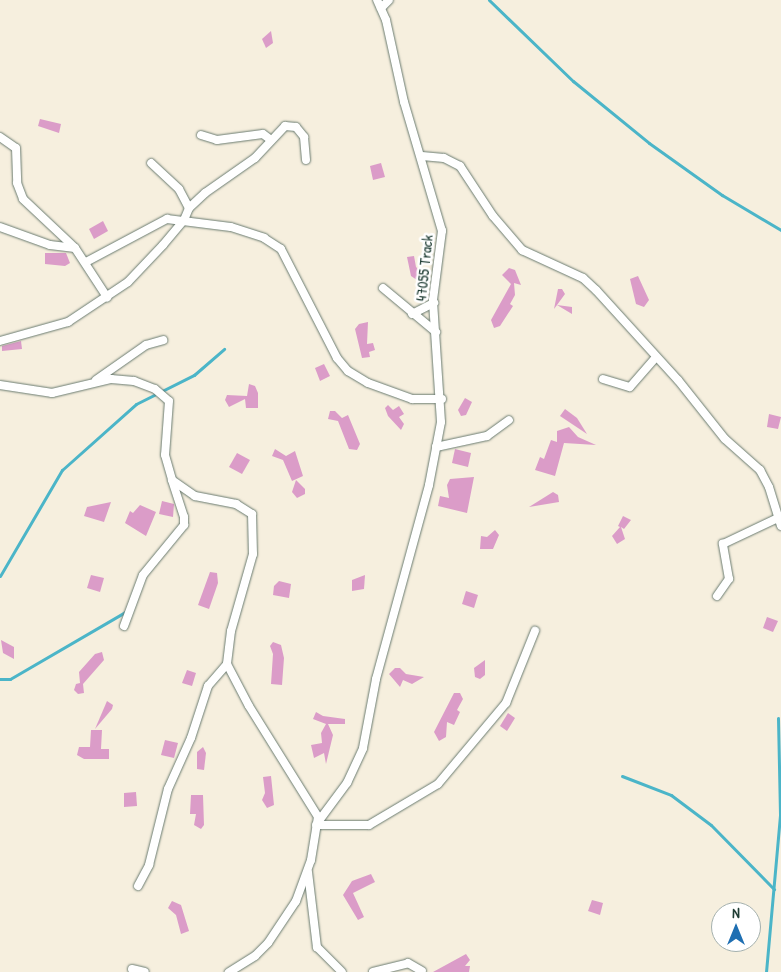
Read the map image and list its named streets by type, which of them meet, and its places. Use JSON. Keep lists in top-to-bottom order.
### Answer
{
  "streets": {
    "street": ["47055 Track"]
  },
  "north": "top"
}
